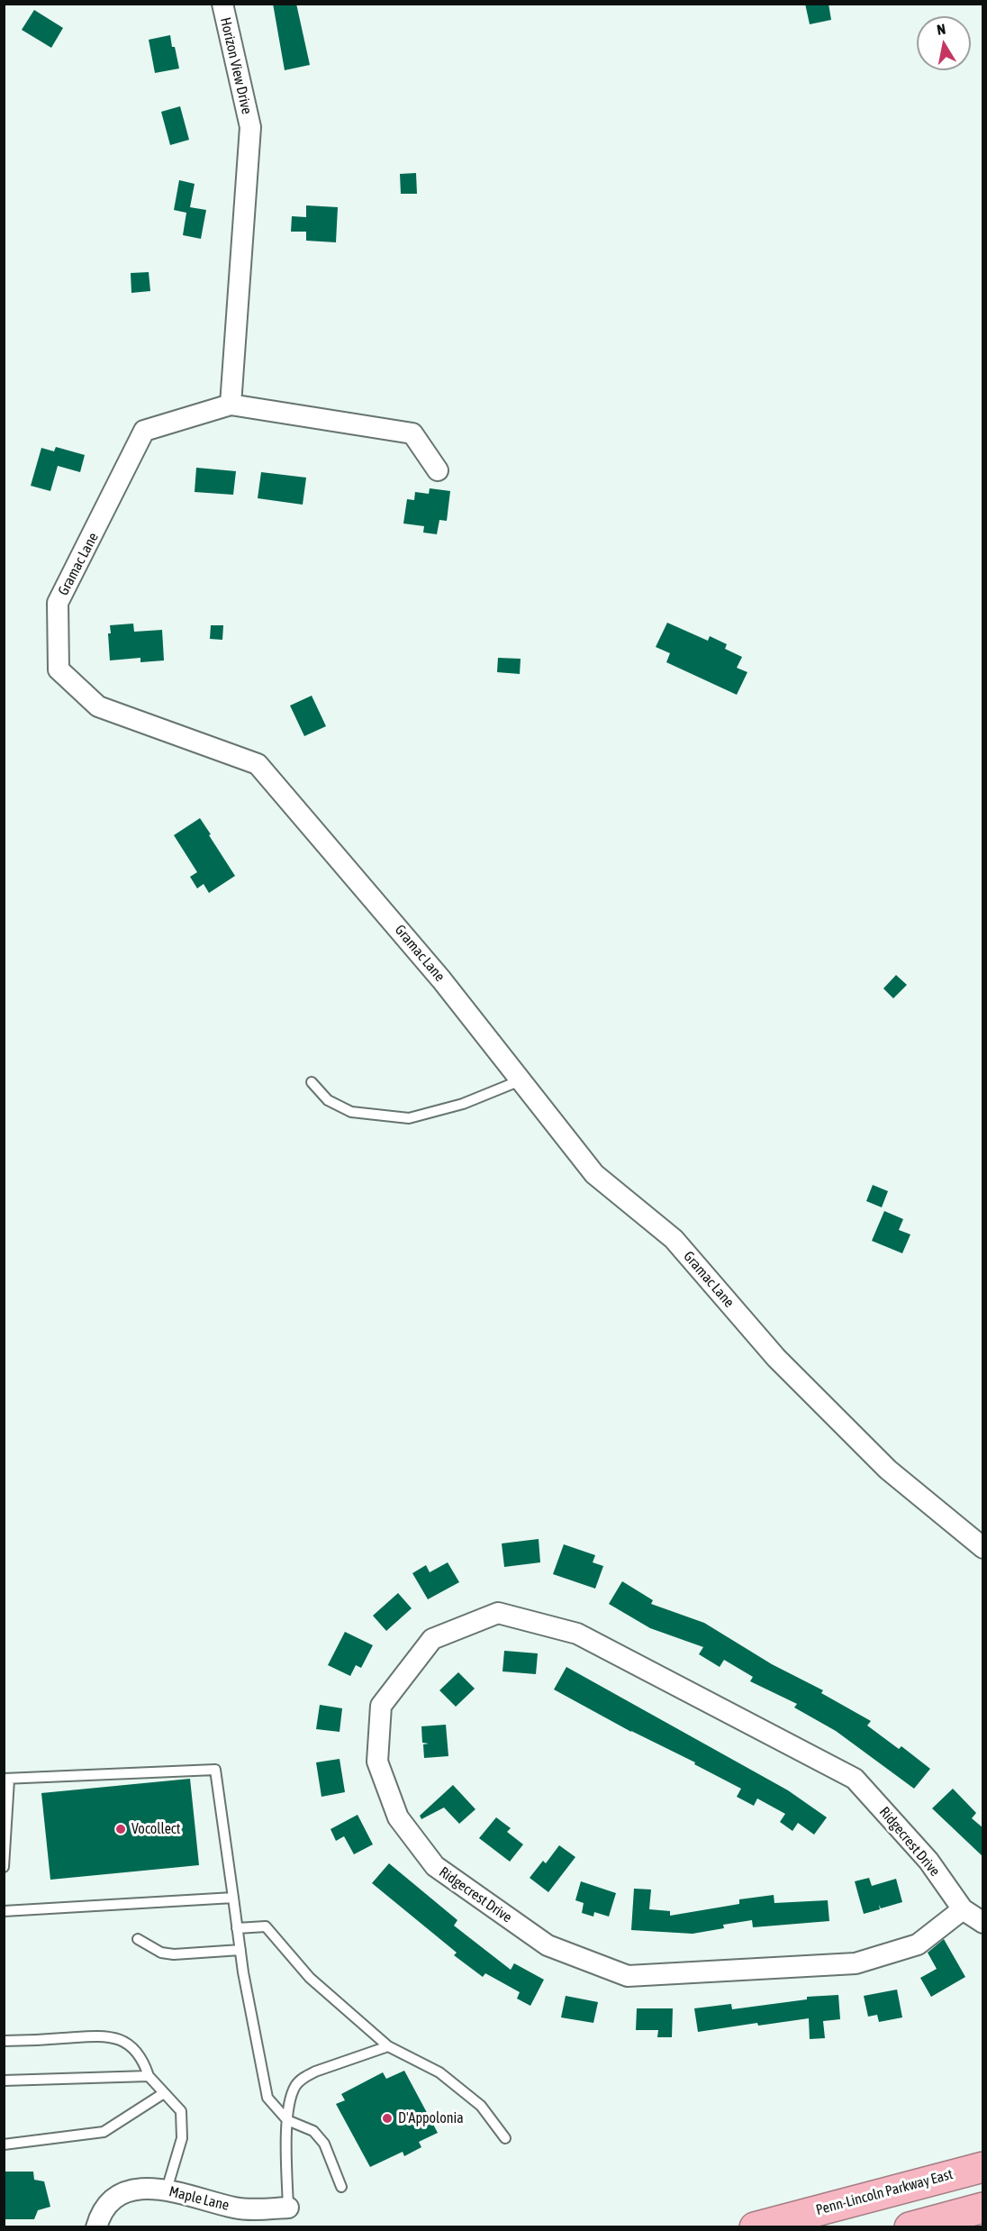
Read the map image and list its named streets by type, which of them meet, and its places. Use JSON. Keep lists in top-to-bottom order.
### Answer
{
  "streets": {
    "highway": ["Penn-Lincoln Parkway East"],
    "street": [
      "Horizon View Drive",
      "Gramac Lane",
      "Ridgecrest Drive",
      "Maple Lane"
    ]
  },
  "crossings": [
    ["Horizon View Drive", "Gramac Lane"]
  ],
  "places": ["Vocollect", "D'Appolonia"],
  "north": "top"
}
